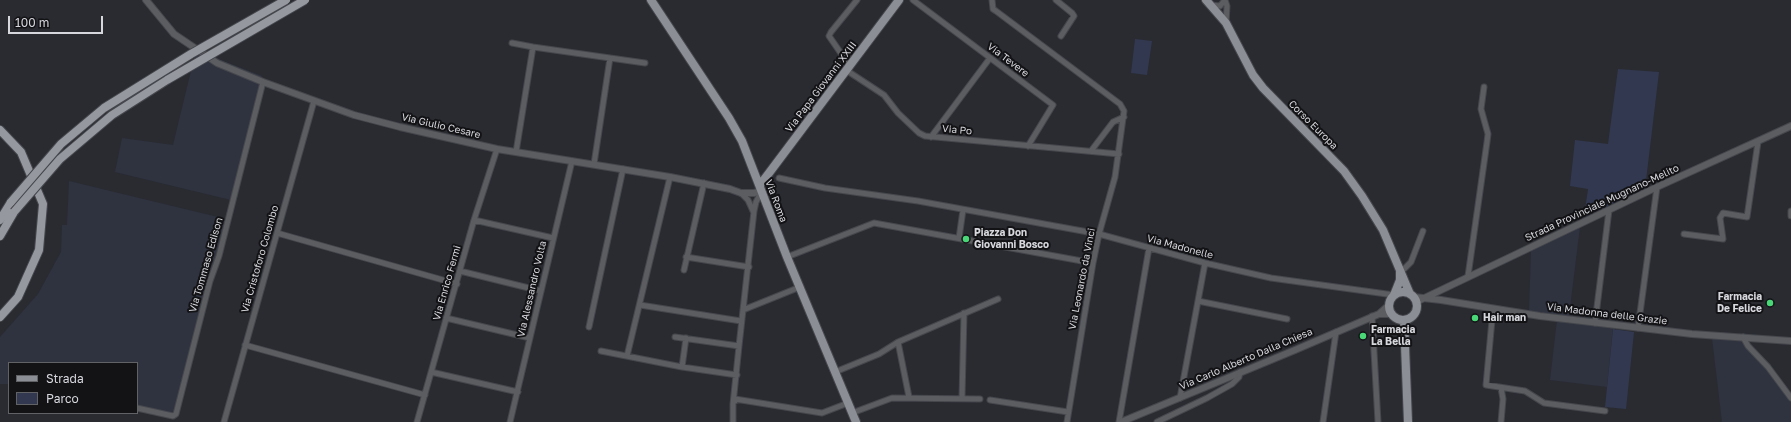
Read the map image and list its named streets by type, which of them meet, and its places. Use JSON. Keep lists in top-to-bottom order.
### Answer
{
  "streets": {
    "main road": ["Via Papa Giovanni XXIII", "Corso Europa", "Via Roma"],
    "street": [
      "Via Tevere",
      "Via Giulio Cesare",
      "Via Po",
      "Strada Provinciale Mugnano-Melito",
      "Via Madonelle",
      "Via Cristoforo Colombo",
      "Via Tommaso Edison",
      "Via Leonardo da Vinci",
      "Via Enrico Fermi",
      "Via Alessandro Volta",
      "Via Madonna delle Grazie",
      "Via Carlo Alberto Dalla Chiesa"
    ]
  },
  "crossings": [
    ["Via Tevere", "Via Po"],
    ["Via Papa Giovanni XXIII", "Via Giulio Cesare"],
    ["Via Papa Giovanni XXIII", "Via Po"],
    ["Via Papa Giovanni XXIII", "Via Roma"],
    ["Corso Europa", "Strada Provinciale Mugnano-Melito"],
    ["Corso Europa", "Via Madonelle"],
    ["Corso Europa", "Via Madonna delle Grazie"],
    ["Corso Europa", "Via Carlo Alberto Dalla Chiesa"],
    ["Via Giulio Cesare", "Via Roma"],
    ["Via Giulio Cesare", "Via Cristoforo Colombo"],
    ["Via Giulio Cesare", "Via Tommaso Edison"],
    ["Via Giulio Cesare", "Via Enrico Fermi"],
    ["Via Giulio Cesare", "Via Alessandro Volta"],
    ["Via Po", "Via Leonardo da Vinci"],
    ["Strada Provinciale Mugnano-Melito", "Via Madonelle"],
    ["Strada Provinciale Mugnano-Melito", "Via Madonna delle Grazie"],
    ["Strada Provinciale Mugnano-Melito", "Via Carlo Alberto Dalla Chiesa"],
    ["Via Madonelle", "Via Leonardo da Vinci"],
    ["Via Madonelle", "Via Madonna delle Grazie"],
    ["Via Madonelle", "Via Carlo Alberto Dalla Chiesa"],
    ["Via Madonna delle Grazie", "Via Carlo Alberto Dalla Chiesa"]
  ],
  "places": [
    "Piazza Don Giovanni Bosco",
    "Farmacia De Felice",
    "Hair man",
    "Farmacia La Bella"
  ],
  "legend": ["Strada", "Parco"],
  "scale_bar": "100 m"
}
